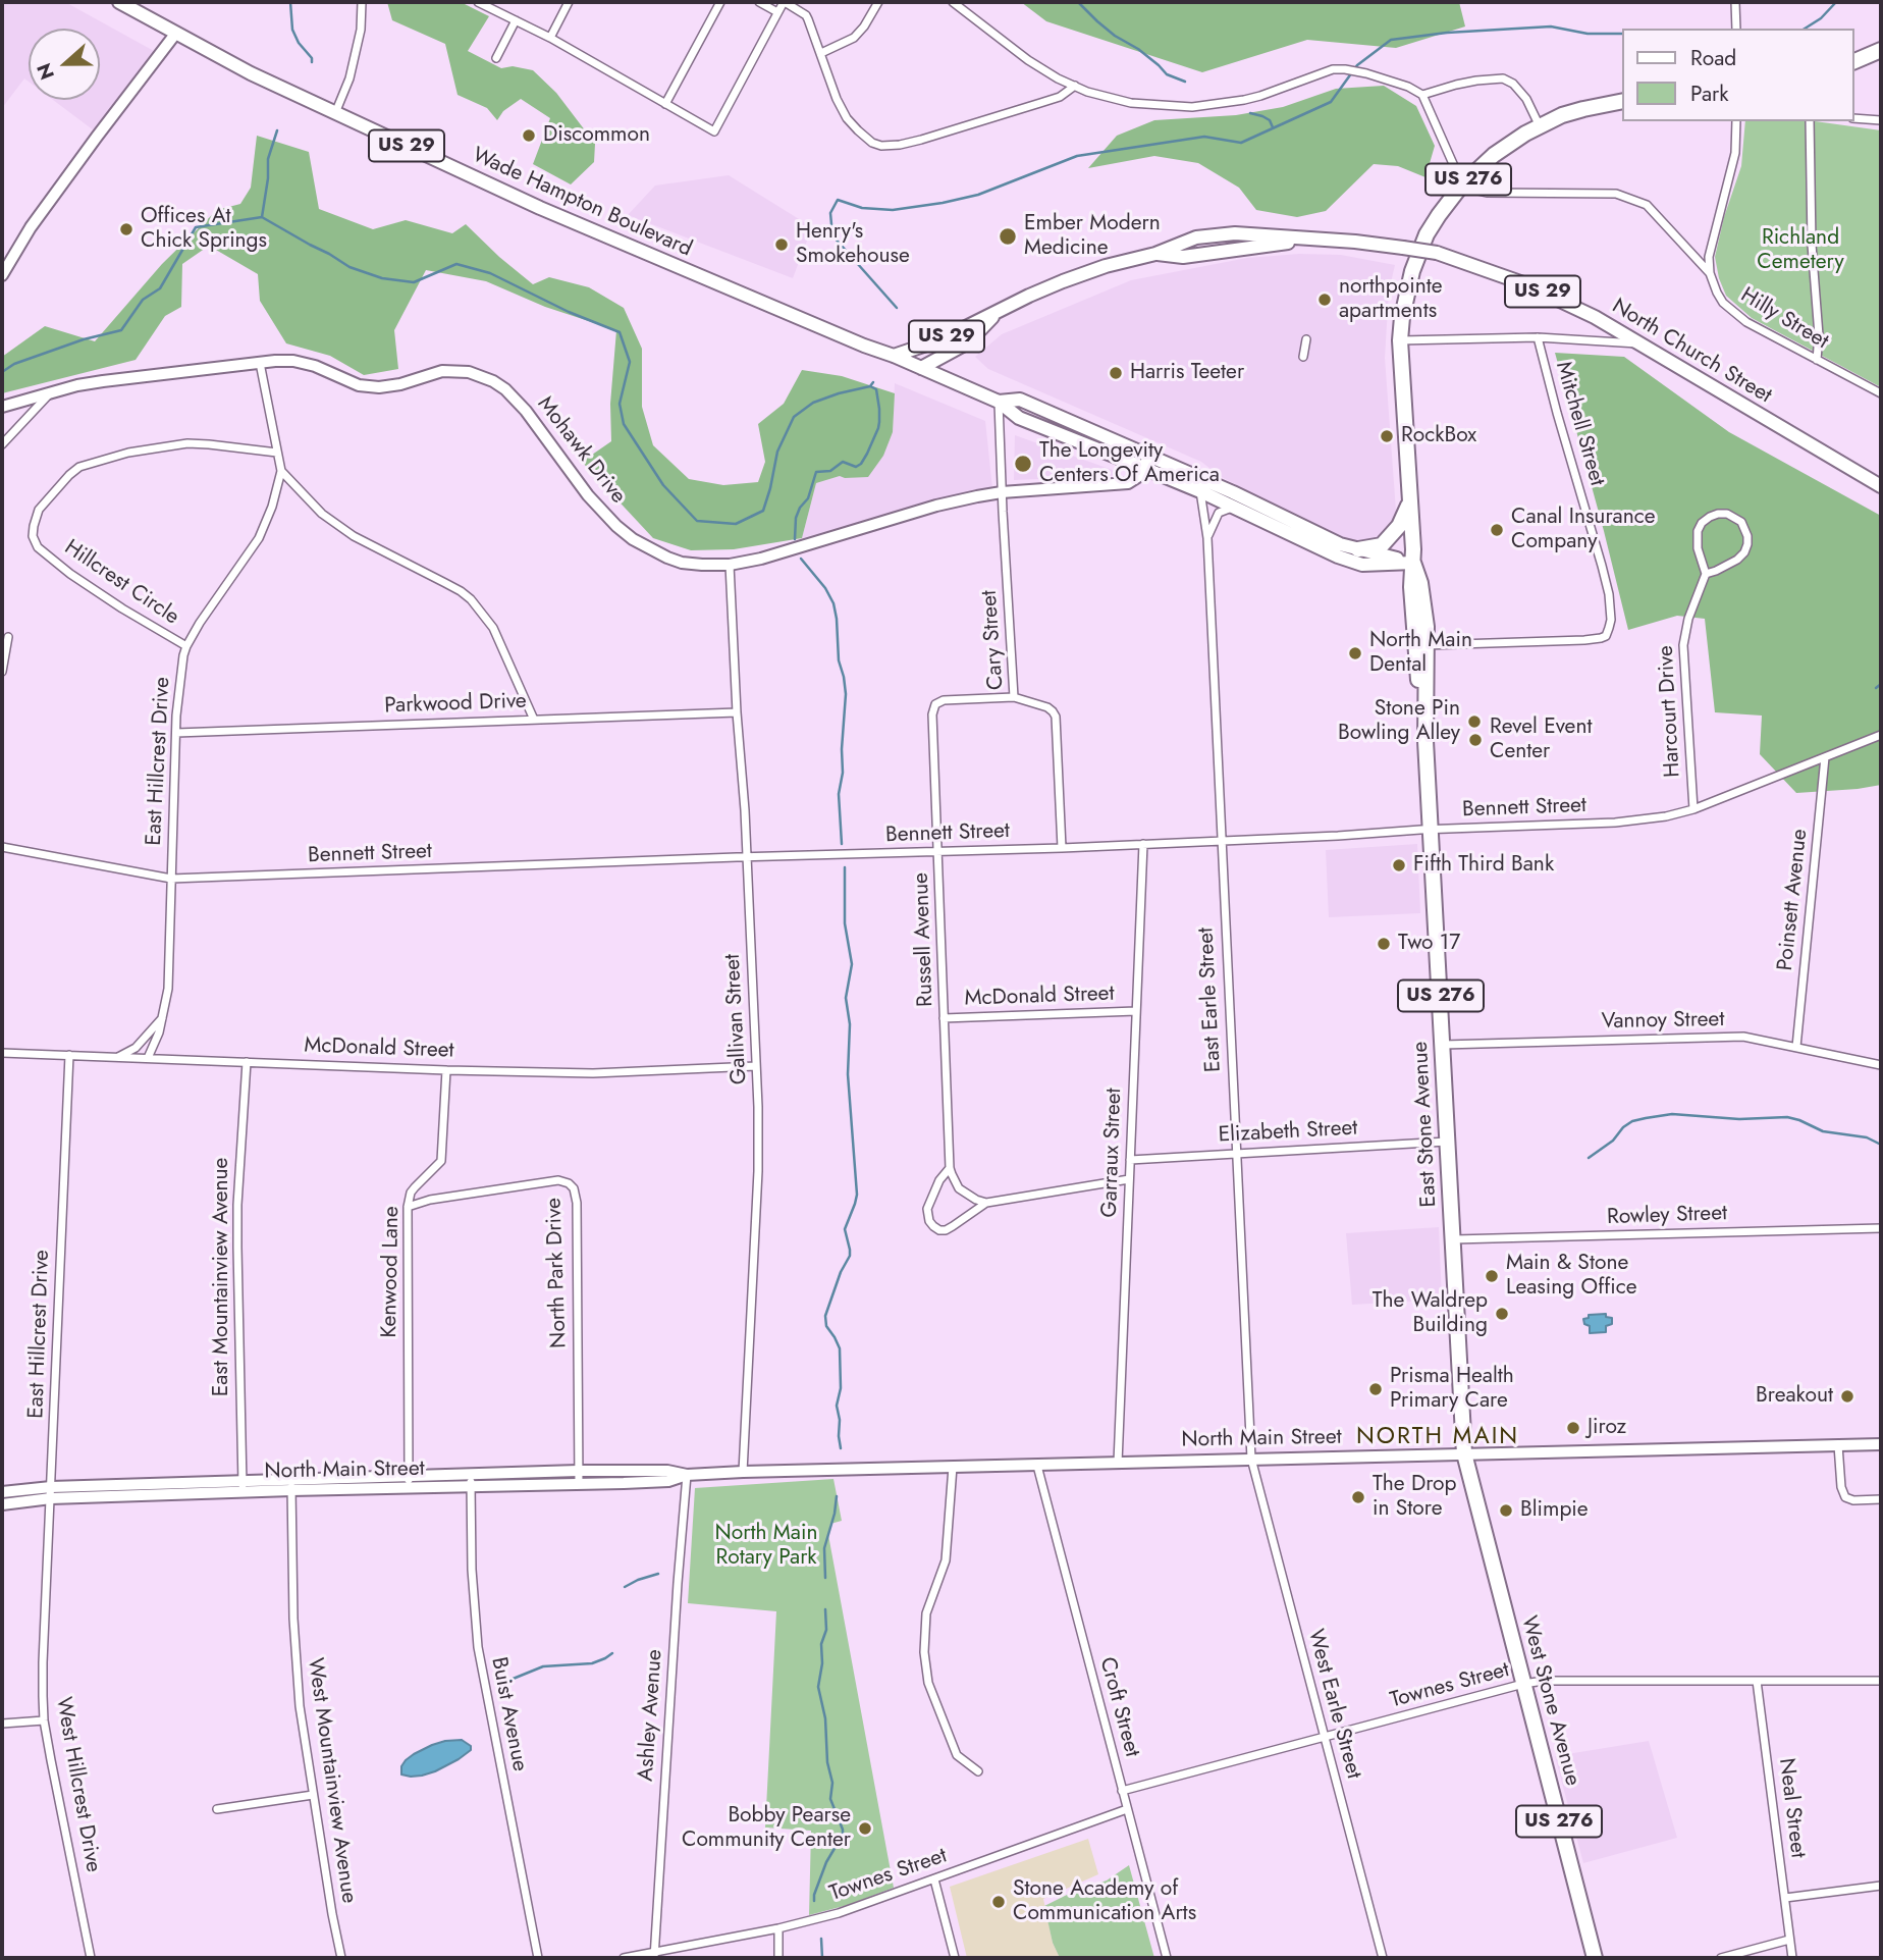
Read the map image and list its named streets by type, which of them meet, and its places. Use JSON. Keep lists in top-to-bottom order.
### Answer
{
  "streets": {
    "highway": ["US 276", "East Stone Avenue", "West Stone Avenue"],
    "main road": ["US 29", "Wade Hampton Boulevard", "North Church Street"],
    "street": [
      "Hilly Street",
      "Mitchell Street",
      "Mohawk Drive",
      "Hillcrest Circle",
      "Cary Street",
      "Parkwood Drive",
      "Harcourt Drive",
      "East Hillcrest Drive",
      "Bennett Street",
      "Poinsett Avenue",
      "Russell Avenue",
      "McDonald Street",
      "East Earle Street",
      "Gallivan Street",
      "Vannoy Street",
      "Elizabeth Street",
      "Garraux Street",
      "Rowley Street",
      "Kenwood Lane",
      "North Park Drive",
      "East Mountainview Avenue",
      "North Main Street",
      "Townes Street",
      "West Earle Street",
      "Croft Street",
      "Buist Avenue",
      "Ashley Avenue",
      "West Mountainview Avenue",
      "West Hillcrest Drive",
      "Neal Street"
    ]
  },
  "crossings": [
    ["Wade Hampton Boulevard", "North Church Street"],
    ["Wade Hampton Boulevard", "Mohawk Drive"],
    ["Wade Hampton Boulevard", "Cary Street"],
    ["Wade Hampton Boulevard", "East Earle Street"],
    ["Wade Hampton Boulevard", "East Stone Avenue"],
    ["Hilly Street", "East Stone Avenue"],
    ["Mitchell Street", "East Stone Avenue"],
    ["Mohawk Drive", "Cary Street"],
    ["Mohawk Drive", "East Hillcrest Drive"],
    ["Mohawk Drive", "Gallivan Street"],
    ["Hillcrest Circle", "East Hillcrest Drive"],
    ["Cary Street", "Bennett Street"],
    ["Cary Street", "Russell Avenue"],
    ["Parkwood Drive", "East Hillcrest Drive"],
    ["Parkwood Drive", "Gallivan Street"],
    ["Harcourt Drive", "Bennett Street"],
    ["East Hillcrest Drive", "Bennett Street"],
    ["East Hillcrest Drive", "McDonald Street"],
    ["East Hillcrest Drive", "North Main Street"],
    ["East Hillcrest Drive", "West Hillcrest Drive"],
    ["Bennett Street", "Poinsett Avenue"],
    ["Bennett Street", "Russell Avenue"],
    ["Bennett Street", "East Earle Street"],
    ["Bennett Street", "Gallivan Street"],
    ["Bennett Street", "East Stone Avenue"],
    ["Bennett Street", "Garraux Street"],
    ["Poinsett Avenue", "Vannoy Street"],
    ["Russell Avenue", "McDonald Street"],
    ["McDonald Street", "Gallivan Street"],
    ["McDonald Street", "Garraux Street"],
    ["McDonald Street", "Kenwood Lane"],
    ["McDonald Street", "East Mountainview Avenue"],
    ["East Earle Street", "Elizabeth Street"],
    ["East Earle Street", "North Main Street"],
    ["East Earle Street", "West Earle Street"],
    ["Gallivan Street", "North Main Street"],
    ["Vannoy Street", "East Stone Avenue"],
    ["East Stone Avenue", "Elizabeth Street"],
    ["East Stone Avenue", "Rowley Street"],
    ["East Stone Avenue", "North Main Street"],
    ["East Stone Avenue", "West Stone Avenue"],
    ["Elizabeth Street", "Garraux Street"],
    ["Garraux Street", "North Main Street"],
    ["Kenwood Lane", "North Park Drive"],
    ["Kenwood Lane", "North Main Street"],
    ["North Park Drive", "North Main Street"],
    ["East Mountainview Avenue", "North Main Street"],
    ["North Main Street", "West Stone Avenue"],
    ["North Main Street", "West Earle Street"],
    ["North Main Street", "Croft Street"],
    ["North Main Street", "Buist Avenue"],
    ["North Main Street", "Ashley Avenue"],
    ["North Main Street", "West Mountainview Avenue"],
    ["North Main Street", "West Hillcrest Drive"],
    ["Townes Street", "West Stone Avenue"],
    ["Townes Street", "West Earle Street"],
    ["Townes Street", "Croft Street"],
    ["Townes Street", "Ashley Avenue"],
    ["Townes Street", "Neal Street"]
  ],
  "districts": ["NORTH MAIN"],
  "parks": ["Richland Cemetery", "North Main Rotary Park"],
  "places": [
    "Discommon",
    "Offices At Chick Springs",
    "Ember Modern Medicine",
    "Henry's Smokehouse",
    "northpointe apartments",
    "Harris Teeter",
    "RockBox",
    "The Longevity Centers Of America",
    "Canal Insurance Company",
    "North Main Dental",
    "Stone Pin Bowling Alley",
    "Revel Event Center",
    "Fifth Third Bank",
    "Two 17",
    "Main & Stone Leasing Office",
    "The Waldrep Building",
    "Prisma Health Primary Care",
    "Breakout",
    "Jiroz",
    "The Drop in Store",
    "Blimpie",
    "Bobby Pearse Community Center",
    "Stone Academy of Communication Arts"
  ],
  "legend": ["Road", "Park"],
  "north": "left"
}
